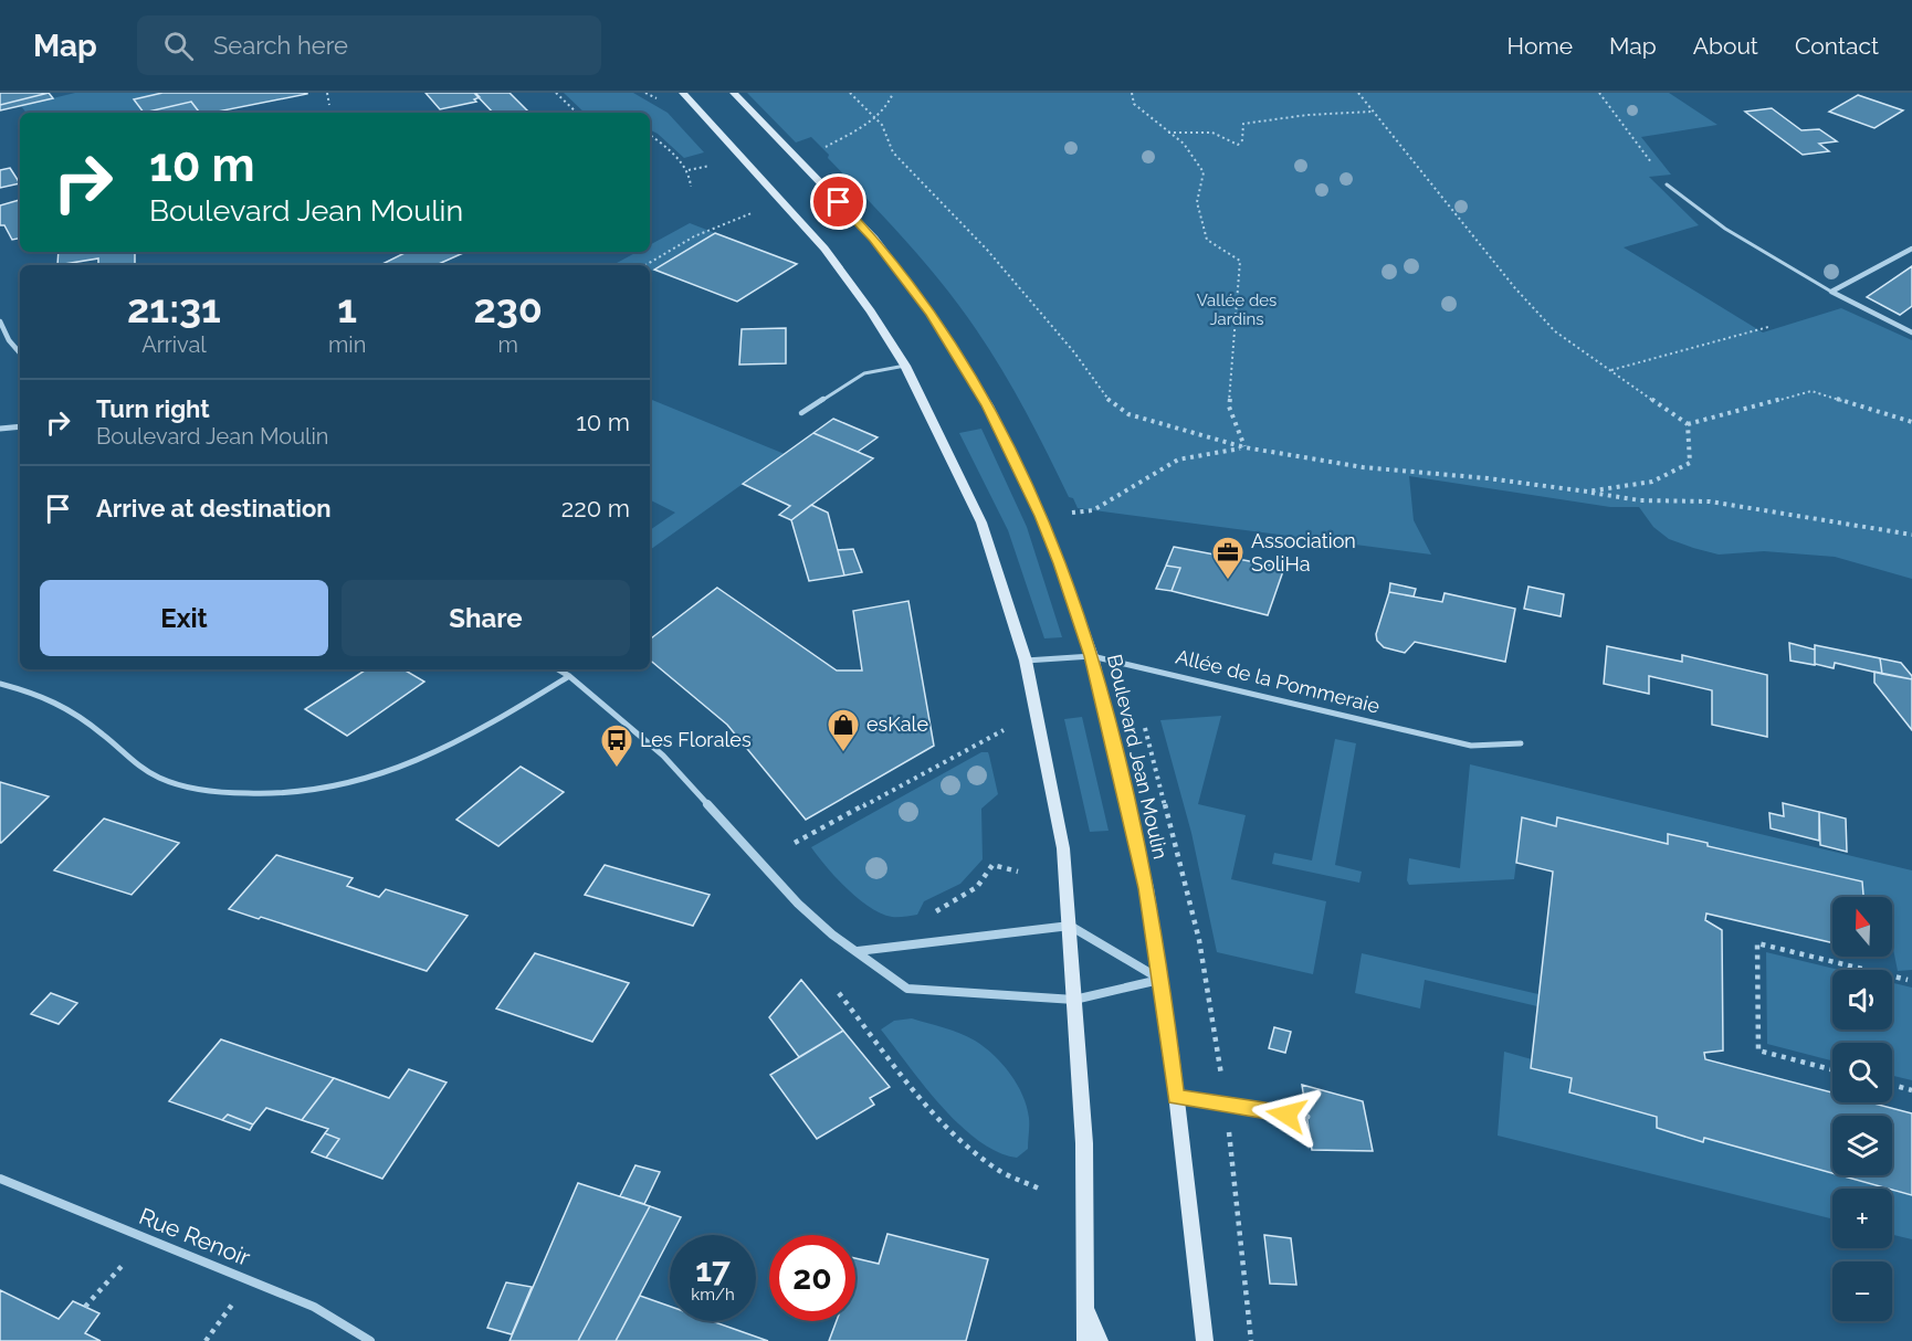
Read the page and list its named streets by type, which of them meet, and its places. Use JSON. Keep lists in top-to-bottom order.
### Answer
{
  "streets": {
    "main road": ["Boulevard Jean Moulin"],
    "street": ["Allée de la Pommeraie", "Rue Renoir"]
  },
  "crossings": [
    ["Allée de la Pommeraie", "Boulevard Jean Moulin"]
  ],
  "parks": ["Vallée des Jardins"],
  "places": {
    "office": ["Association SoliHa"],
    "shop": ["esKale"],
    "bus stop": ["Les Florales"]
  },
  "north": "top",
  "page": {
    "header": "Map",
    "search": "Search here",
    "nav": [
      "Home",
      "Map",
      "About",
      "Contact"
    ],
    "turn": ["10 m", "Boulevard Jean Moulin"],
    "eta": [
      "21:31",
      "Arrival",
      "1",
      "min",
      "230",
      "m"
    ],
    "list": [
      {
        "name": "Turn right",
        "note": "Boulevard Jean Moulin",
        "value": "10 m"
      },
      {
        "name": "Arrive at destination",
        "value": "220 m"
      }
    ],
    "buttons": ["Exit", "Share"],
    "map_buttons": ["+", "−"],
    "speed": "17 km/h",
    "limit": "20"
  }
}
